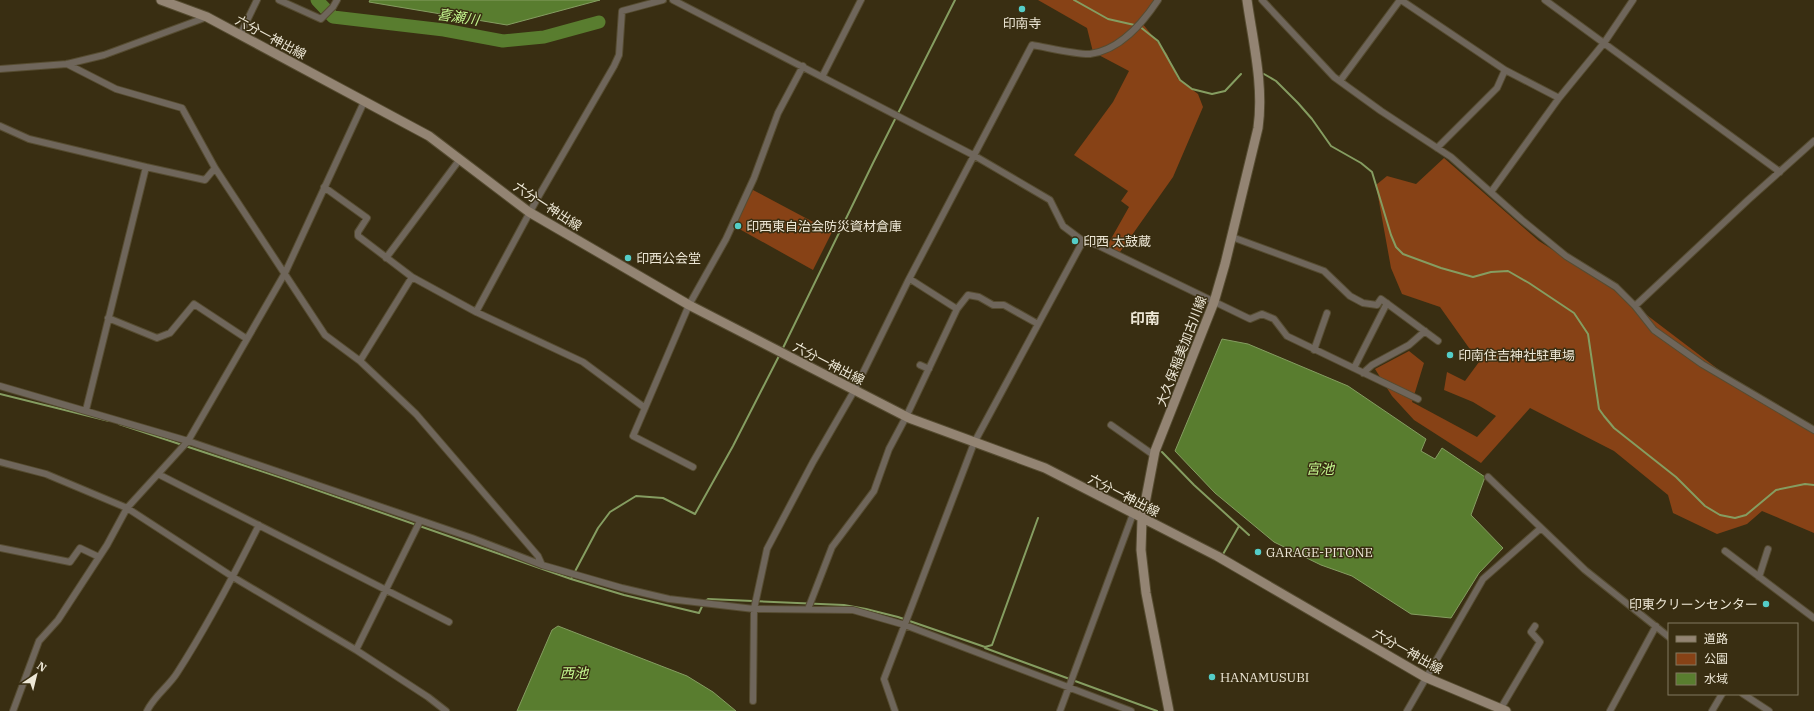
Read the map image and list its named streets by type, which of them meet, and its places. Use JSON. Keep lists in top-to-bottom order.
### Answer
{
  "streets": {
    "main road": ["六分一神出線", "大久保稲美加古川線"]
  },
  "crossings": [
    ["六分一神出線", "大久保稲美加古川線"]
  ],
  "districts": ["印南"],
  "water": ["喜瀬川", "宮池", "西池"],
  "places": [
    "印南寺",
    "印西東自治会防災資材倉庫",
    "印西 太鼓蔵",
    "印西公会堂",
    "印南住吉神社駐車場",
    "GARAGE-PITONE",
    "印東クリーンセンター",
    "HANAMUSUBI"
  ],
  "legend": ["道路", "公園", "水域"],
  "north": "top right"
}
